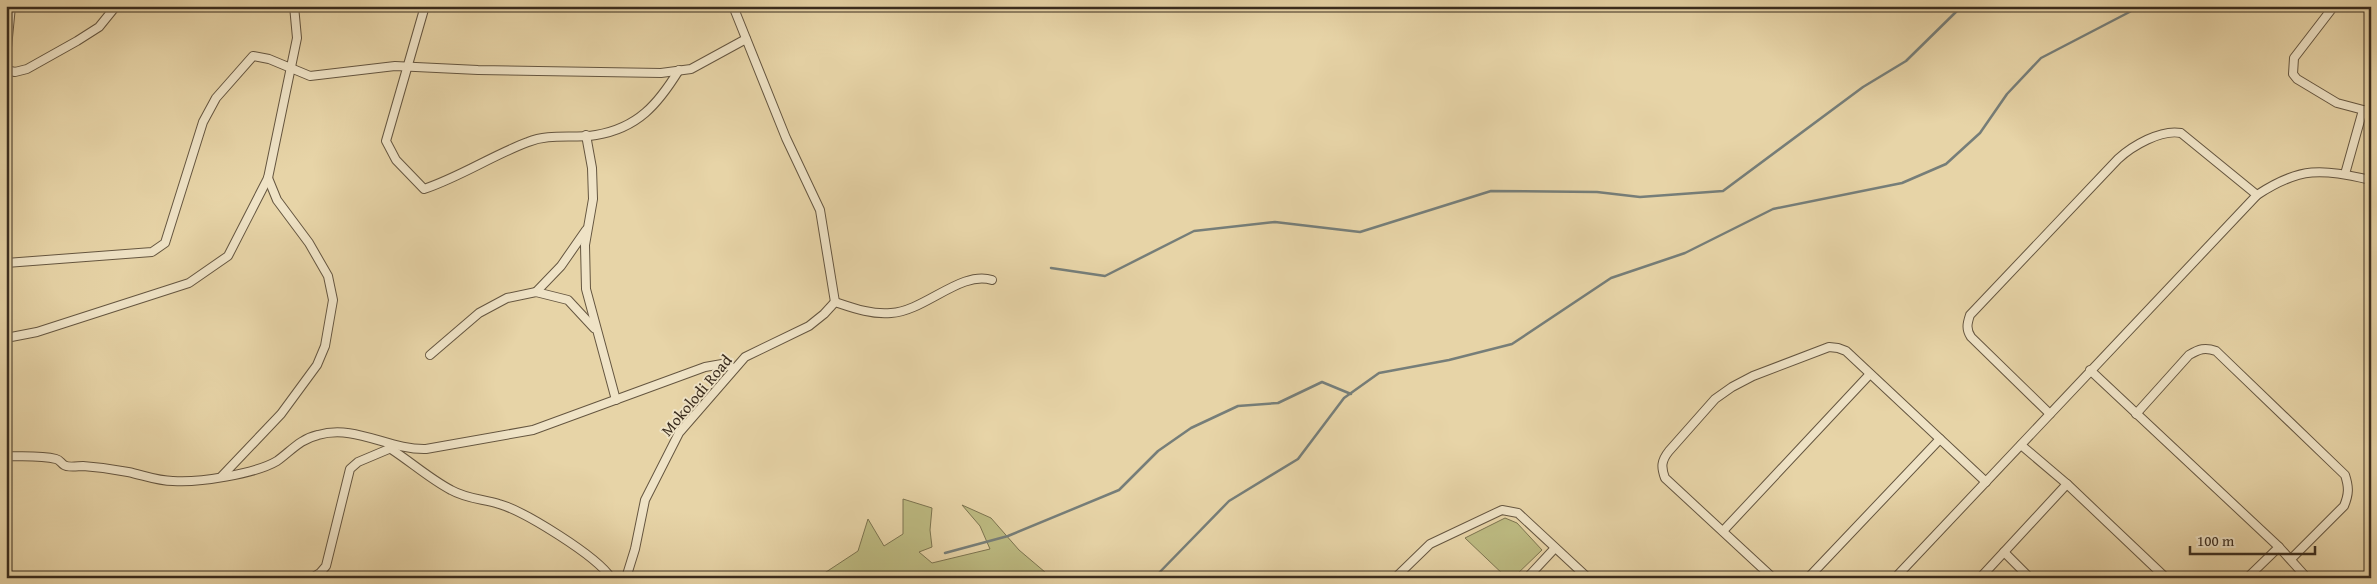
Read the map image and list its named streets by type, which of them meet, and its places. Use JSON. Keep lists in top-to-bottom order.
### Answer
{
  "streets": {
    "street": ["Mokolodi Road"]
  },
  "scale_bar": "100 m"
}
